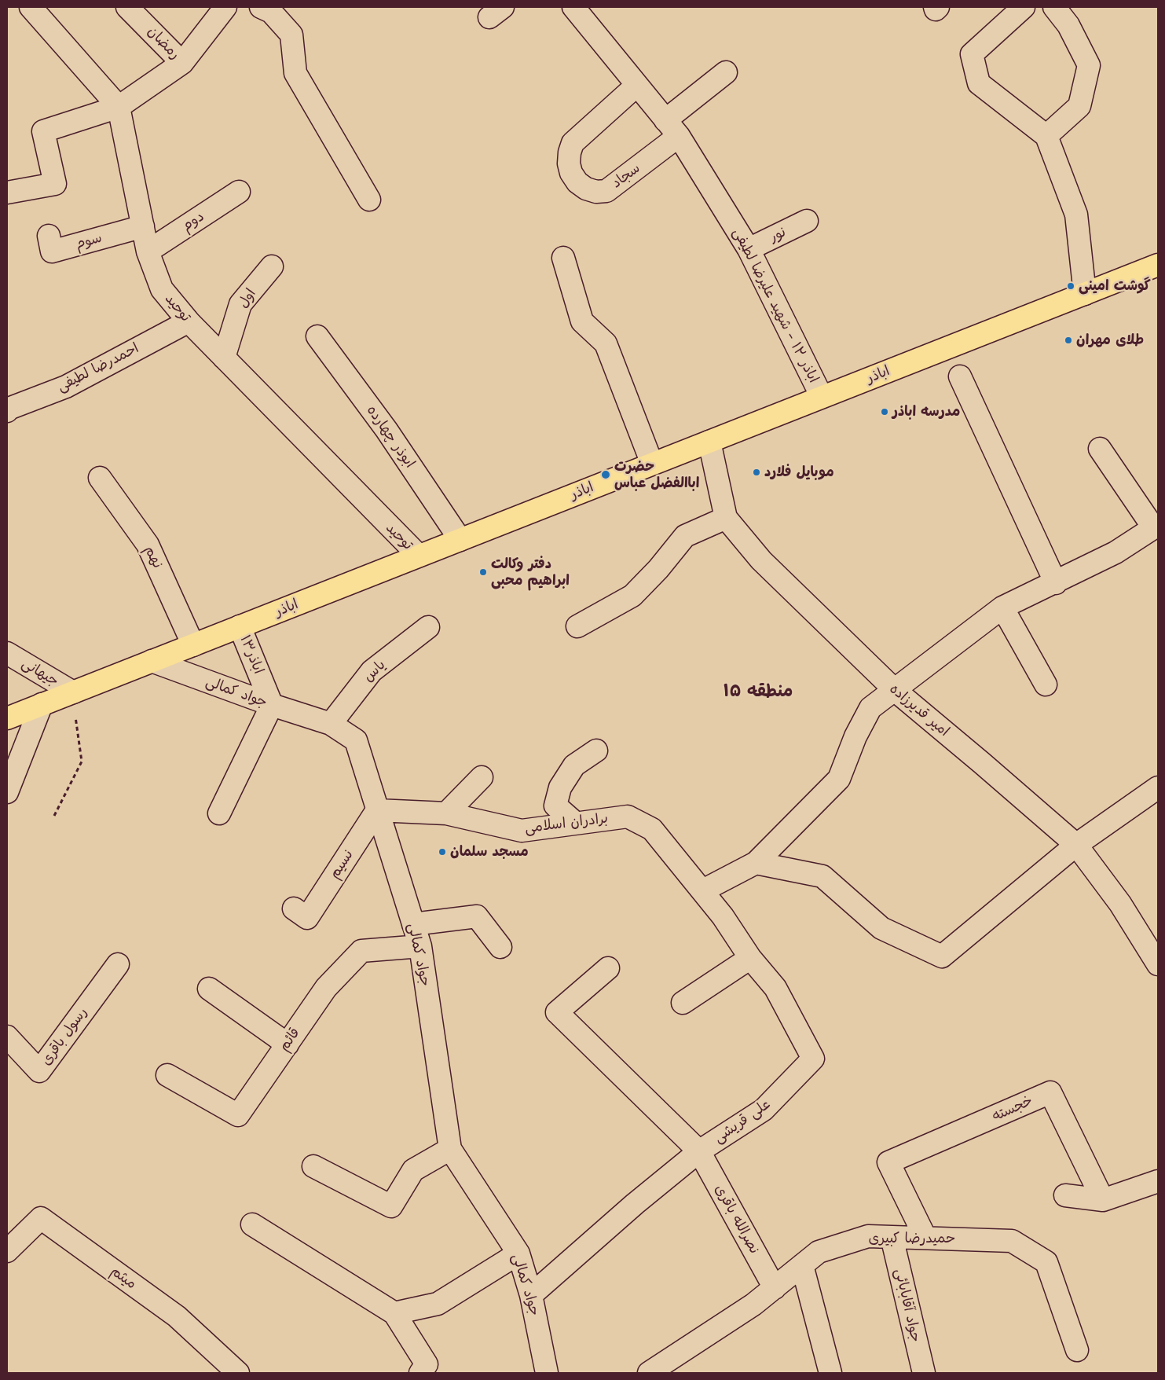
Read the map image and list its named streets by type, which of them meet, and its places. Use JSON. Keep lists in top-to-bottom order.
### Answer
{
  "streets": {
    "main road": ["اباذر"],
    "street": [
      "رمضان",
      "سجاد",
      "دوم",
      "نور",
      "سوم",
      "اول",
      "اباذر ۱۲ - شهید علیرضا لطیفی",
      "توحید",
      "احمدرضا لطیفی",
      "ابوذر چهارده",
      "نهم",
      "اباذر۱۳",
      "یاس",
      "جیهانی",
      "جواد کمالی",
      "امیر قدیرزاده",
      "برادران اسلامی",
      "نسیم",
      "رسول باقری",
      "قائم",
      "خجسته",
      "علی قریشی",
      "نصرالله باقری",
      "حمیدرضا کبیری",
      "میثم",
      "جواد آقابابائی"
    ]
  },
  "crossings": [
    ["سجاد", "اباذر ۱۲ - شهید علیرضا لطیفی"],
    ["دوم", "توحید"],
    ["نور", "اباذر ۱۲ - شهید علیرضا لطیفی"],
    ["سوم", "توحید"],
    ["اول", "توحید"],
    ["اباذر ۱۲ - شهید علیرضا لطیفی", "اباذر"],
    ["توحید", "احمدرضا لطیفی"],
    ["توحید", "اباذر"],
    ["اباذر", "ابوذر چهارده"],
    ["اباذر", "نهم"],
    ["اباذر", "اباذر۱۳"],
    ["اباذر", "جیهانی"],
    ["اباذر", "جواد کمالی"],
    ["اباذر", "امیر قدیرزاده"],
    ["اباذر۱۳", "جواد کمالی"],
    ["یاس", "جواد کمالی"],
    ["جواد کمالی", "برادران اسلامی"],
    ["جواد کمالی", "نسیم"],
    ["جواد کمالی", "قائم"],
    ["جواد کمالی", "علی قریشی"],
    ["برادران اسلامی", "نسیم"],
    ["برادران اسلامی", "علی قریشی"],
    ["خجسته", "حمیدرضا کبیری"],
    ["علی قریشی", "نصرالله باقری"],
    ["نصرالله باقری", "حمیدرضا کبیری"],
    ["حمیدرضا کبیری", "جواد آقابابائی"]
  ],
  "districts": ["منطقه ۱۵"],
  "places": [
    "گوشت امینی",
    "طلای مهران",
    "مدرسه اباذر",
    "موبایل فلارد",
    "حضرت اباالفضل عباس",
    "دفتر وکالت ابراهیم محبی",
    "مسجد سلمان"
  ]
}
